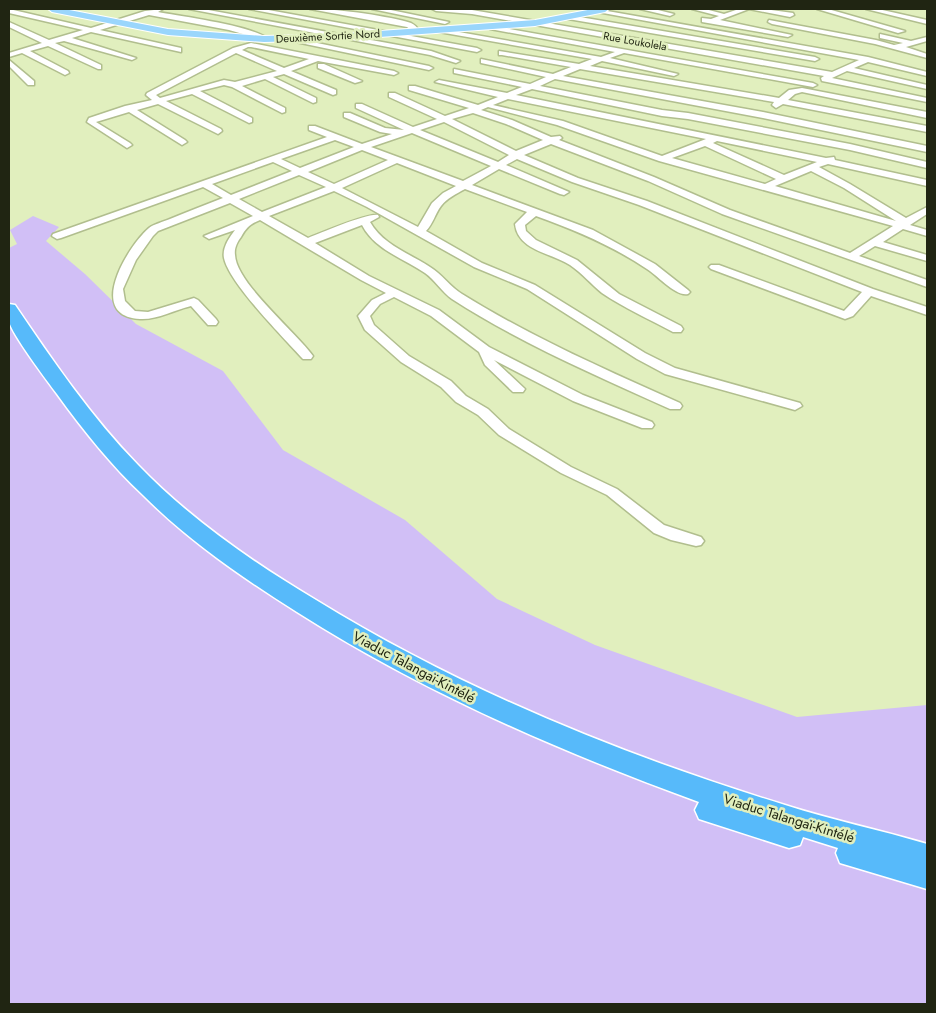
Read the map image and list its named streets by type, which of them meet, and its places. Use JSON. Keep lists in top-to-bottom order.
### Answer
{
  "streets": {
    "highway": ["Viaduc Talangaï-Kintélé"],
    "main road": ["Deuxième Sortie Nord"],
    "street": ["Rue Loukolela"]
  },
  "crossings": [
    ["Deuxième Sortie Nord", "Rue Loukolela"]
  ]
}
